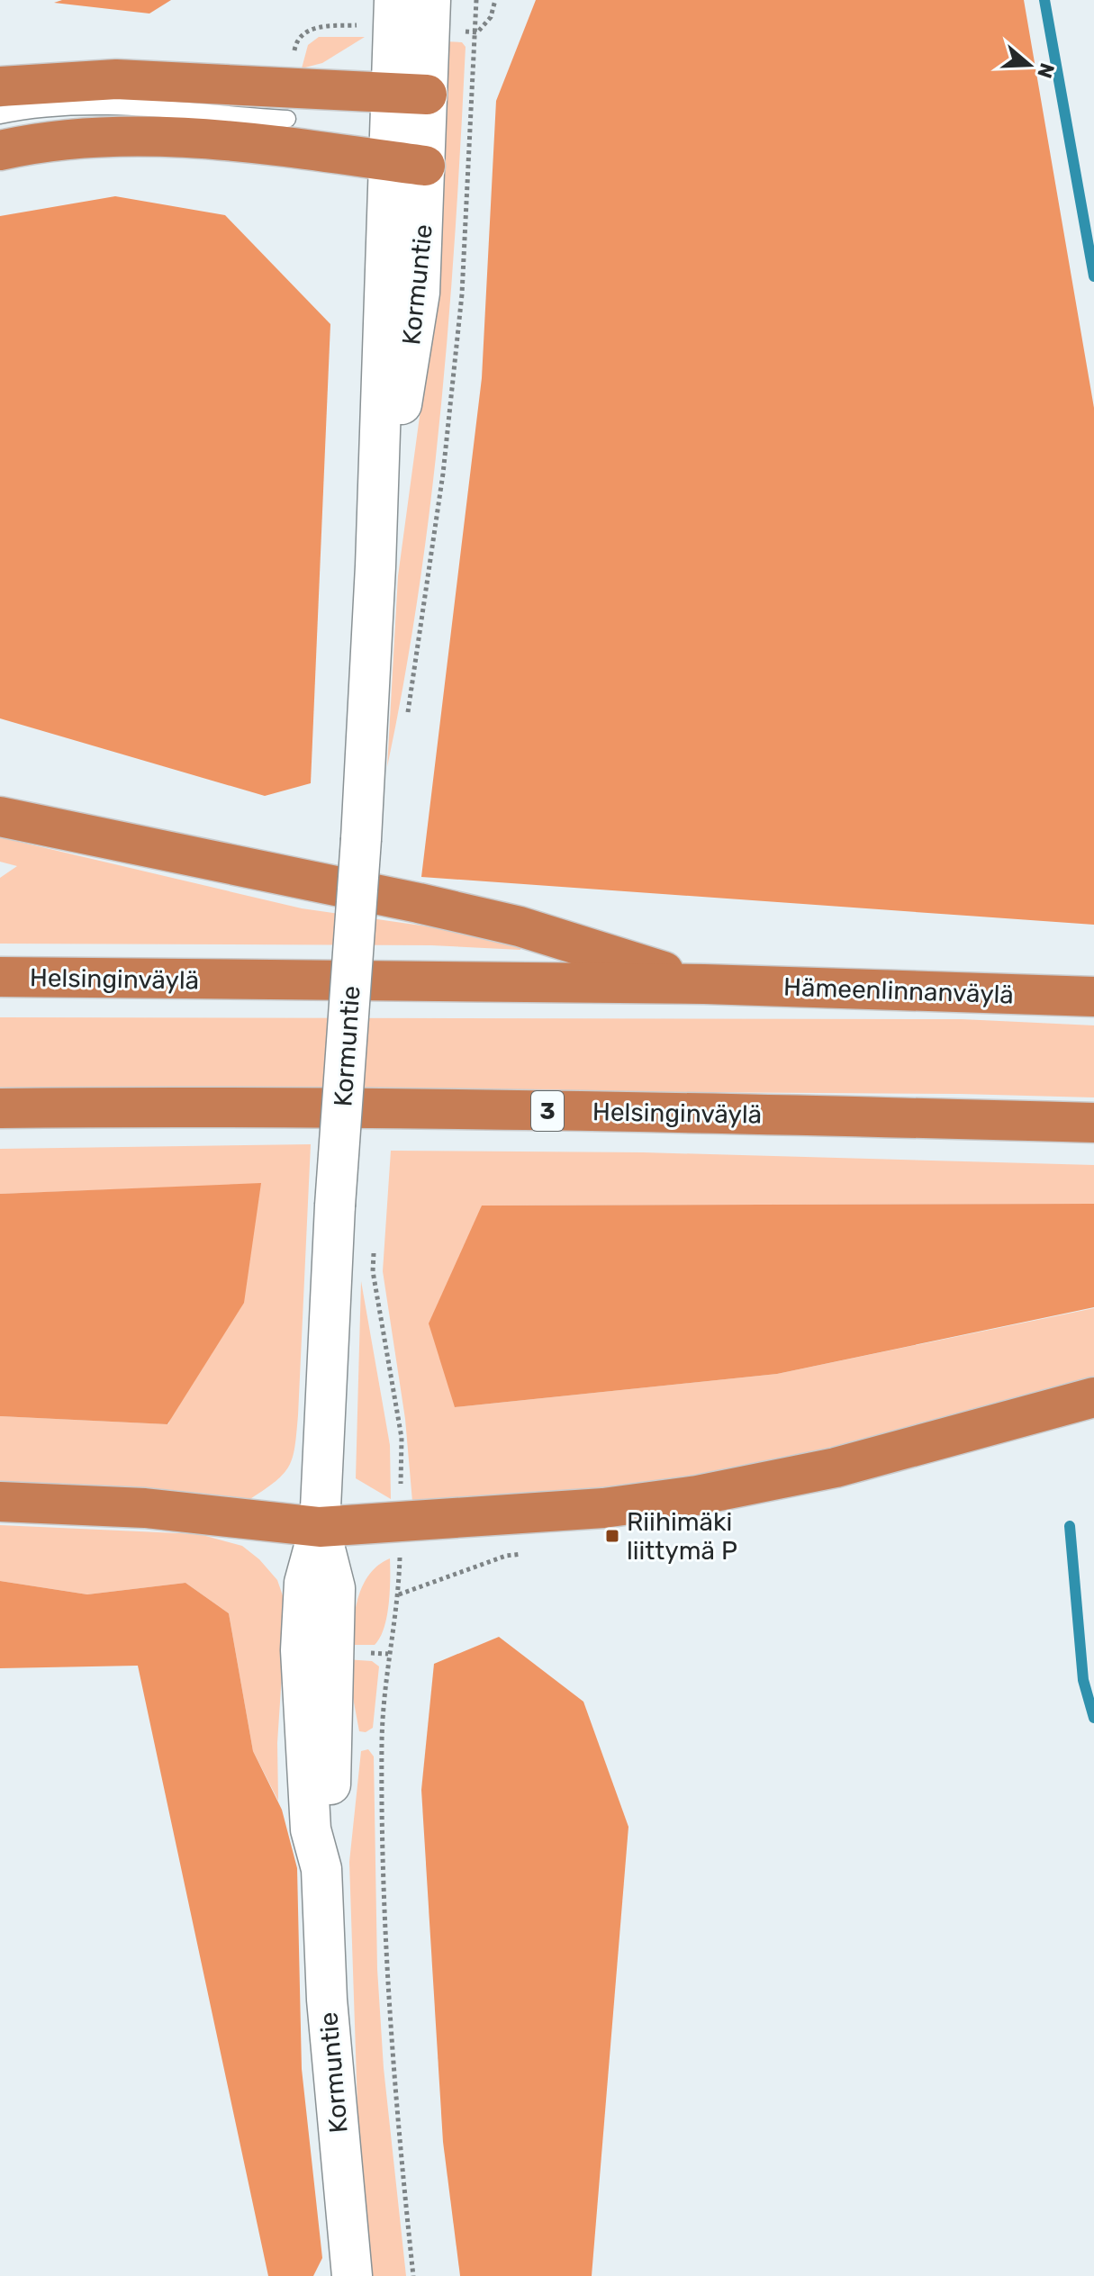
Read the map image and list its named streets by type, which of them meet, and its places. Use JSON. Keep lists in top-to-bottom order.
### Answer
{
  "streets": {
    "highway": ["Helsinginväylä", "Hämeenlinnanväylä", "3"],
    "street": ["Kormuntie"]
  },
  "crossings": [
    ["Helsinginväylä", "Hämeenlinnanväylä"]
  ],
  "places": {
    "transit": ["Riihimäki liittymä P"]
  },
  "north": "right"
}
